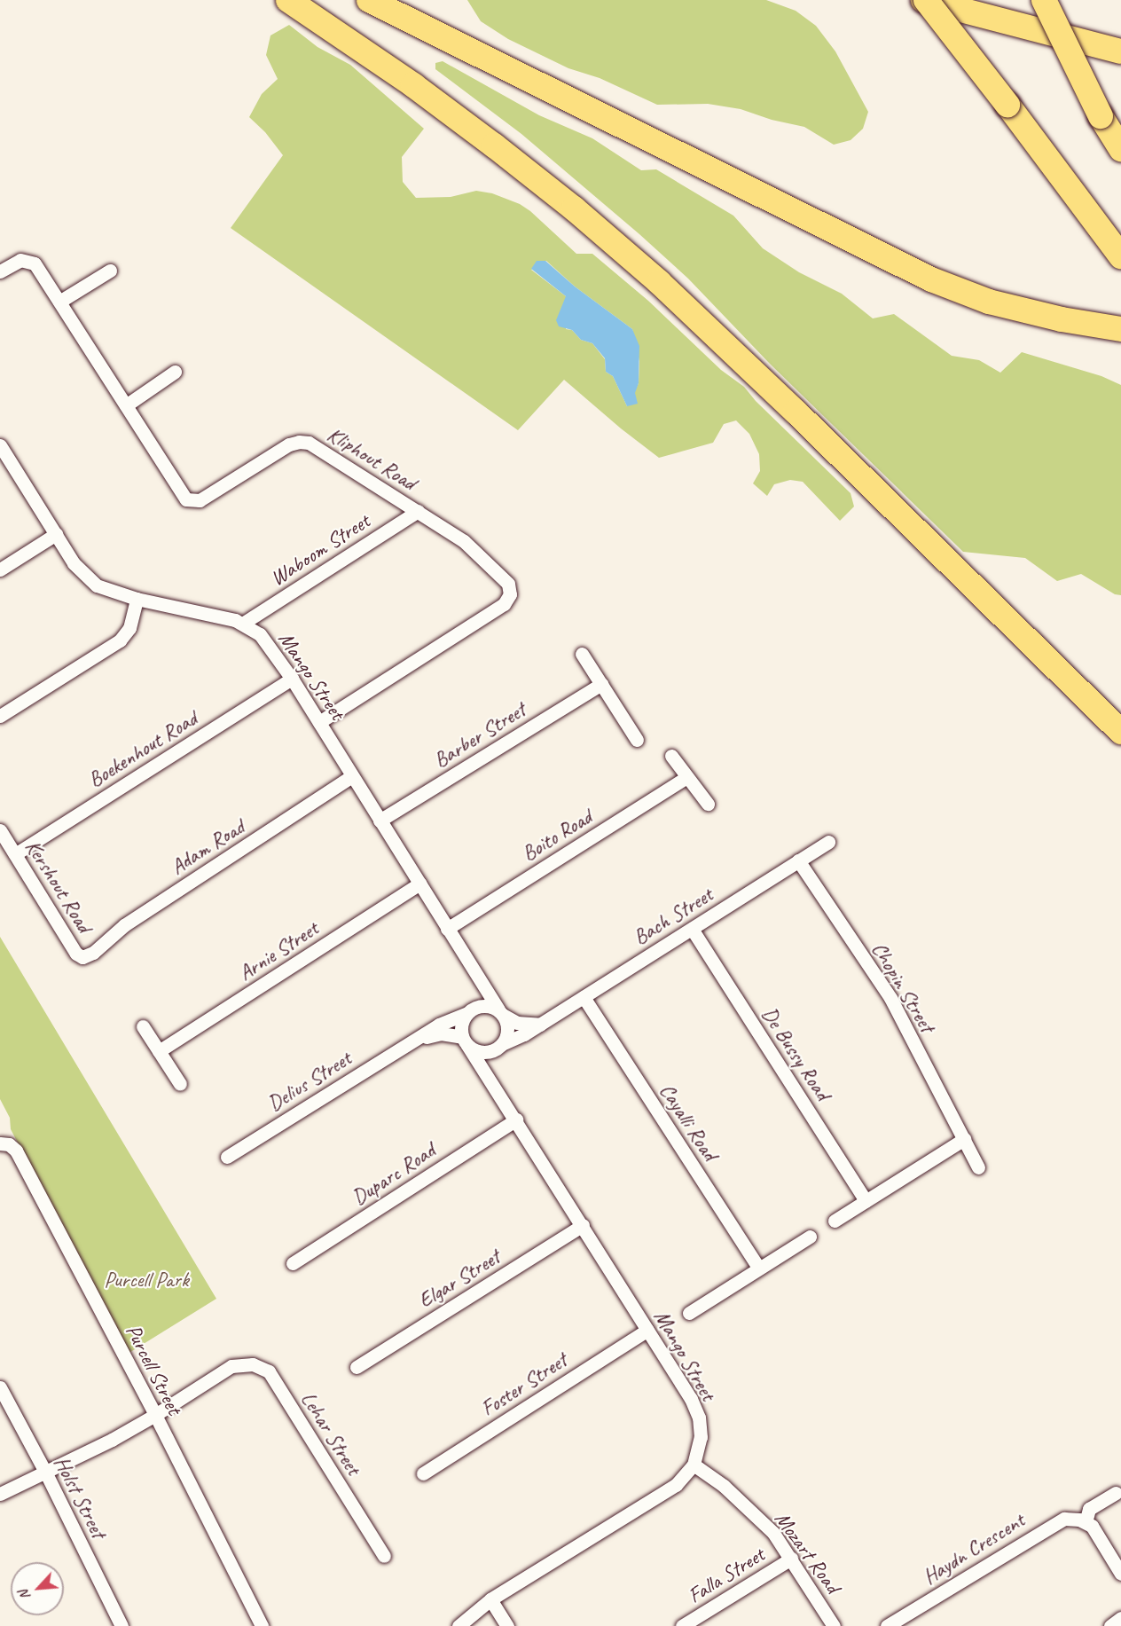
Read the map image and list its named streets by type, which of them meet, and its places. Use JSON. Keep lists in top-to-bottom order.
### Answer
{
  "streets": {
    "street": [
      "Kliphout Road",
      "Waboom Street",
      "Mango Street",
      "Barber Street",
      "Boekenhout Road",
      "Boito Road",
      "Adam Road",
      "Kershout Road",
      "Bach Street",
      "Arnie Street",
      "Chopin Street",
      "De Bussy Road",
      "Delius Street",
      "Cayalli Road",
      "Duparc Road",
      "Elgar Street",
      "Purcell Street",
      "Foster Street",
      "Lehar Street",
      "Holst Street",
      "Haydn Crescent",
      "Mozart Road",
      "Falla Street"
    ]
  },
  "crossings": [
    ["Kliphout Road", "Waboom Street"],
    ["Kliphout Road", "Mango Street"],
    ["Waboom Street", "Mango Street"],
    ["Mango Street", "Barber Street"],
    ["Mango Street", "Boekenhout Road"],
    ["Mango Street", "Boito Road"],
    ["Mango Street", "Adam Road"],
    ["Mango Street", "Bach Street"],
    ["Mango Street", "Arnie Street"],
    ["Mango Street", "Delius Street"],
    ["Mango Street", "Duparc Road"],
    ["Mango Street", "Elgar Street"],
    ["Mango Street", "Foster Street"],
    ["Mango Street", "Mozart Road"],
    ["Boekenhout Road", "Kershout Road"],
    ["Adam Road", "Kershout Road"],
    ["Bach Street", "Chopin Street"],
    ["Bach Street", "De Bussy Road"],
    ["Bach Street", "Delius Street"],
    ["Bach Street", "Cayalli Road"],
    ["Purcell Street", "Lehar Street"],
    ["Mozart Road", "Falla Street"]
  ],
  "parks": ["Purcell Park"],
  "north": "bottom left"
}
